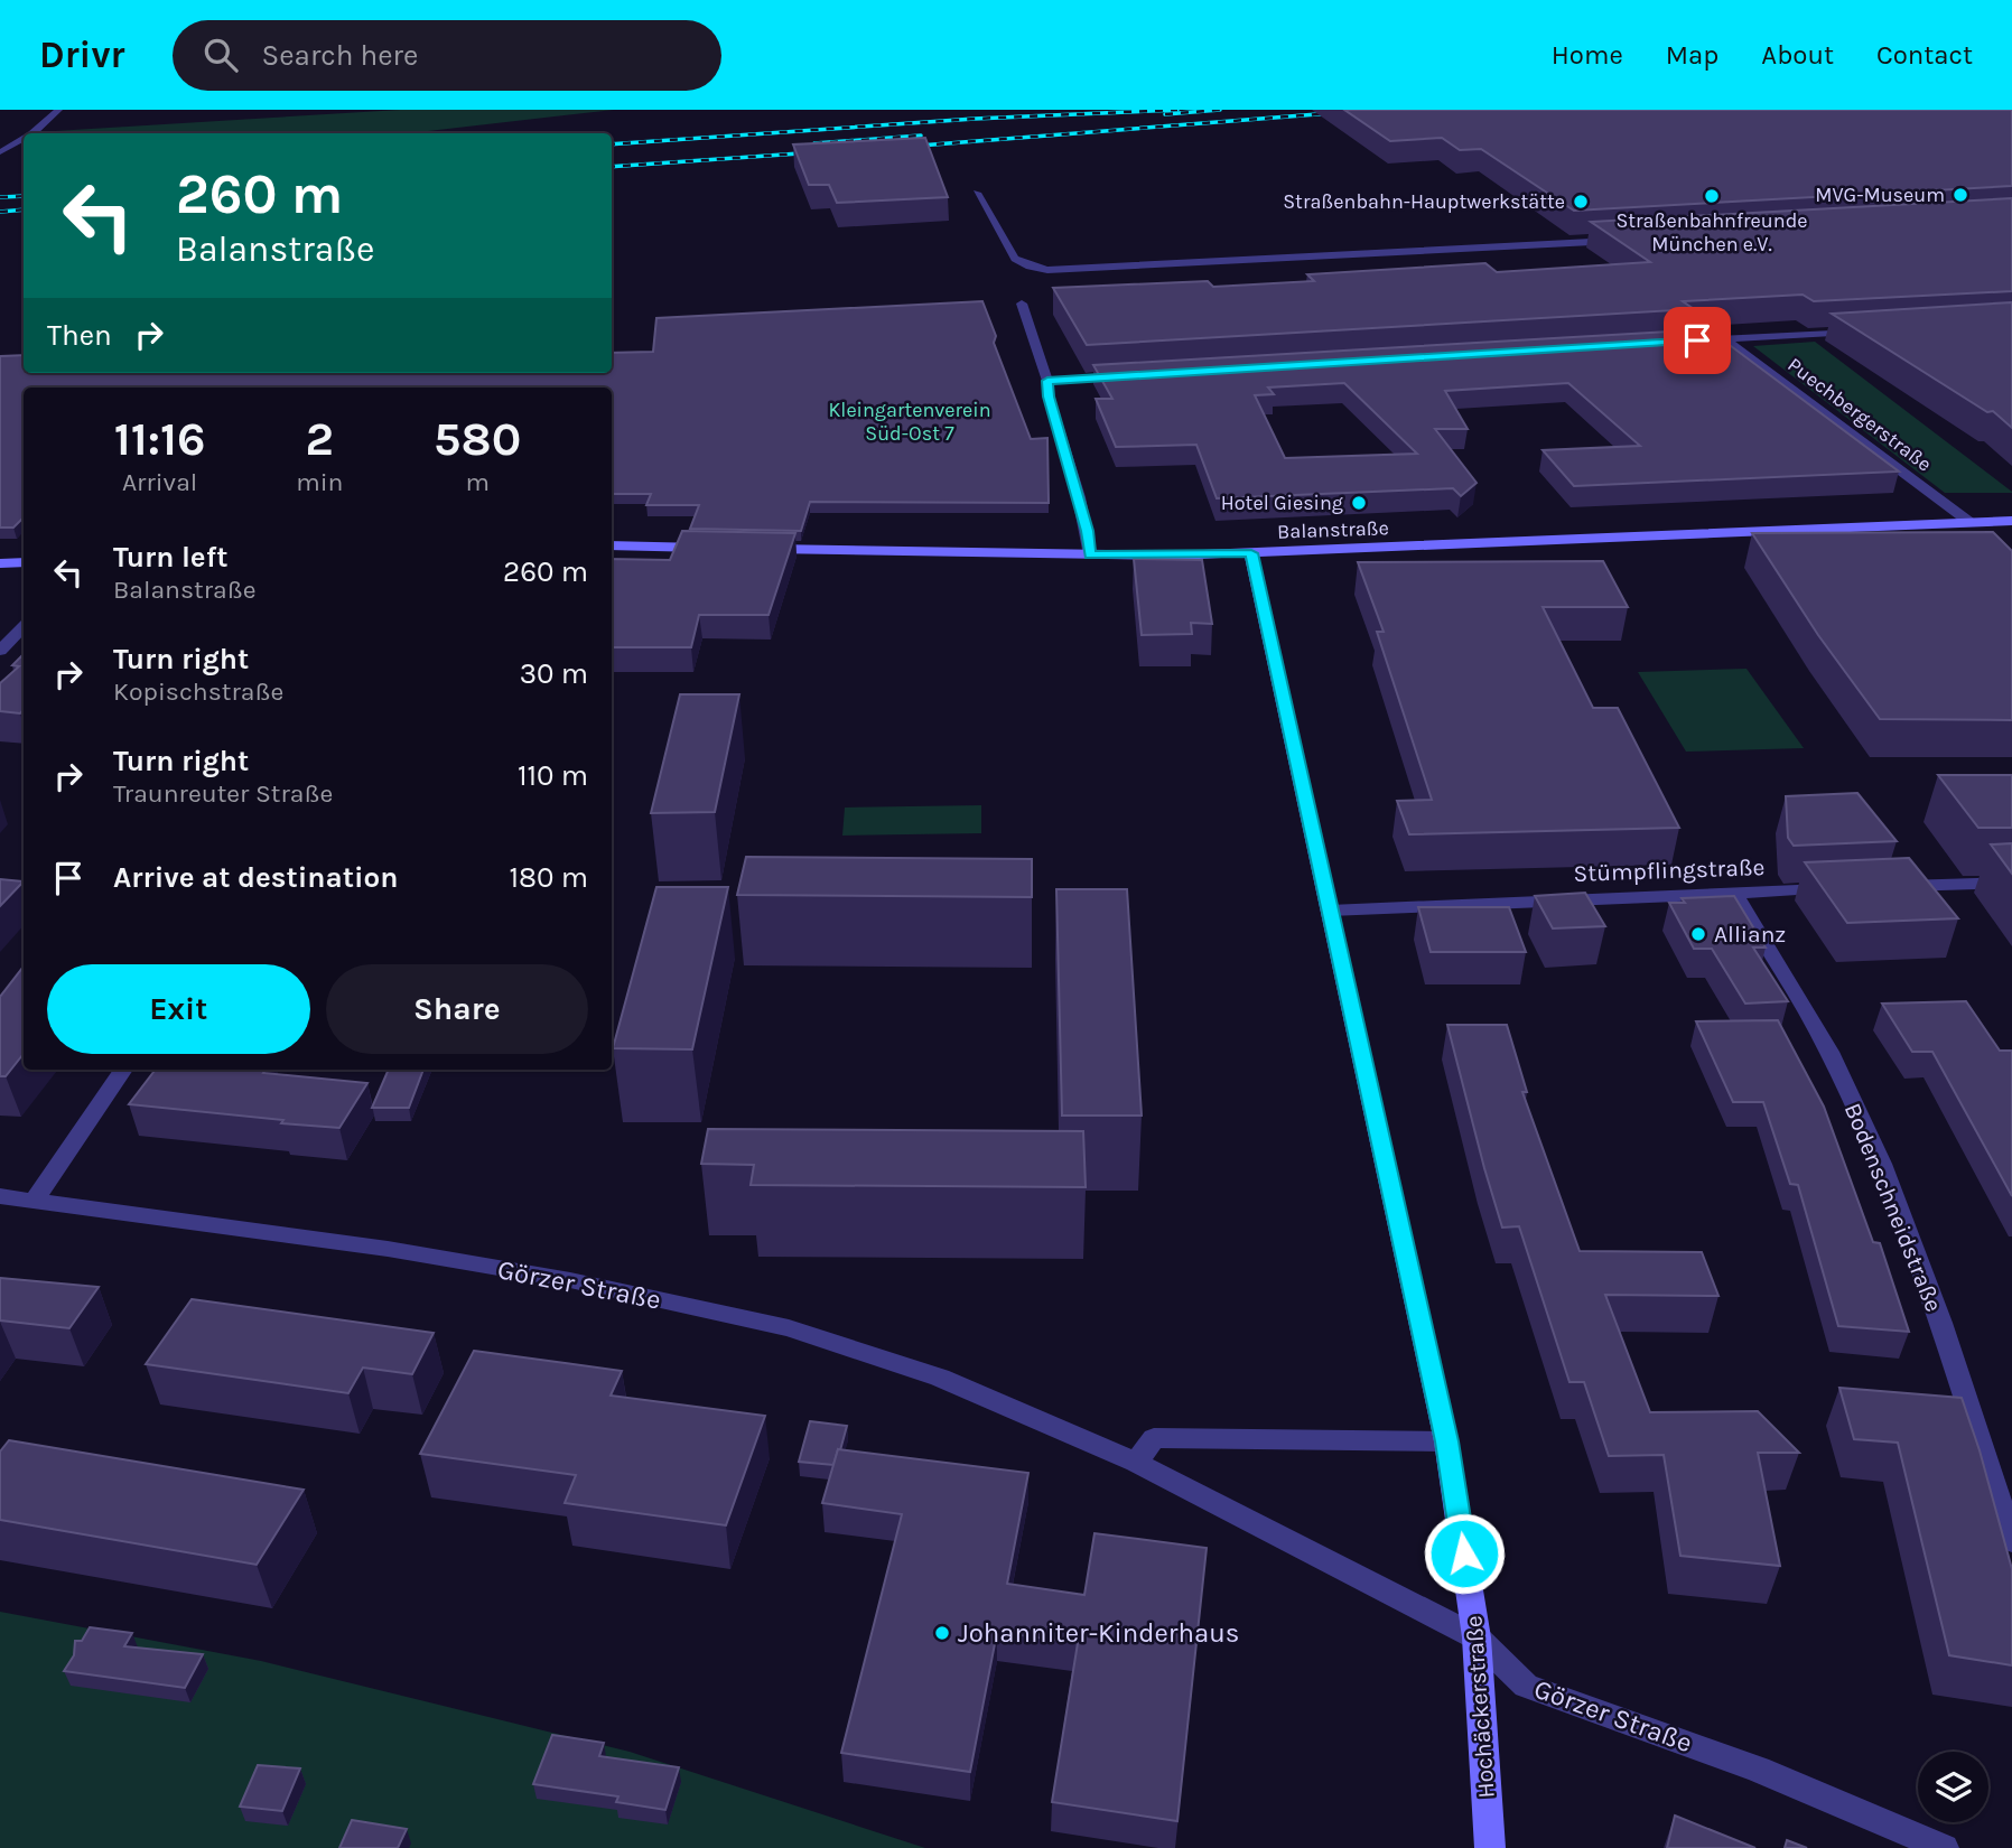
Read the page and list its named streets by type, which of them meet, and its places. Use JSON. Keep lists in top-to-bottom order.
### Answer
{
  "streets": {
    "street": [
      "Puechbergerstraße",
      "Balanstraße",
      "Stümpflingstraße",
      "Bodenschneidstraße",
      "Görzer Straße",
      "Hochäckerstraße"
    ]
  },
  "crossings": [
    ["Puechbergerstraße", "Balanstraße"],
    ["Balanstraße", "Hochäckerstraße"],
    ["Stümpflingstraße", "Bodenschneidstraße"],
    ["Stümpflingstraße", "Hochäckerstraße"],
    ["Görzer Straße", "Hochäckerstraße"]
  ],
  "parks": ["Kleingartenverein Süd-Ost 7"],
  "places": [
    "MVG-Museum",
    "Straßenbahnfreunde München e.V.",
    "Straßenbahn-Hauptwerkstätte",
    "Hotel Giesing",
    "Allianz",
    "Johanniter-Kinderhaus"
  ],
  "page": {
    "header": "Drivr",
    "search": "Search here",
    "nav": [
      "Home",
      "Map",
      "About",
      "Contact"
    ],
    "turn": ["260 m", "Balanstraße"],
    "then": "Then",
    "eta": [
      "11:16",
      "Arrival",
      "2",
      "min",
      "580",
      "m"
    ],
    "list": [
      {
        "name": "Turn left",
        "note": "Balanstraße",
        "value": "260 m"
      },
      {
        "name": "Turn right",
        "note": "Kopischstraße",
        "value": "30 m"
      },
      {
        "name": "Turn right",
        "note": "Traunreuter Straße",
        "value": "110 m"
      },
      {
        "name": "Arrive at destination",
        "value": "180 m"
      }
    ],
    "buttons": ["Exit", "Share"]
  }
}
